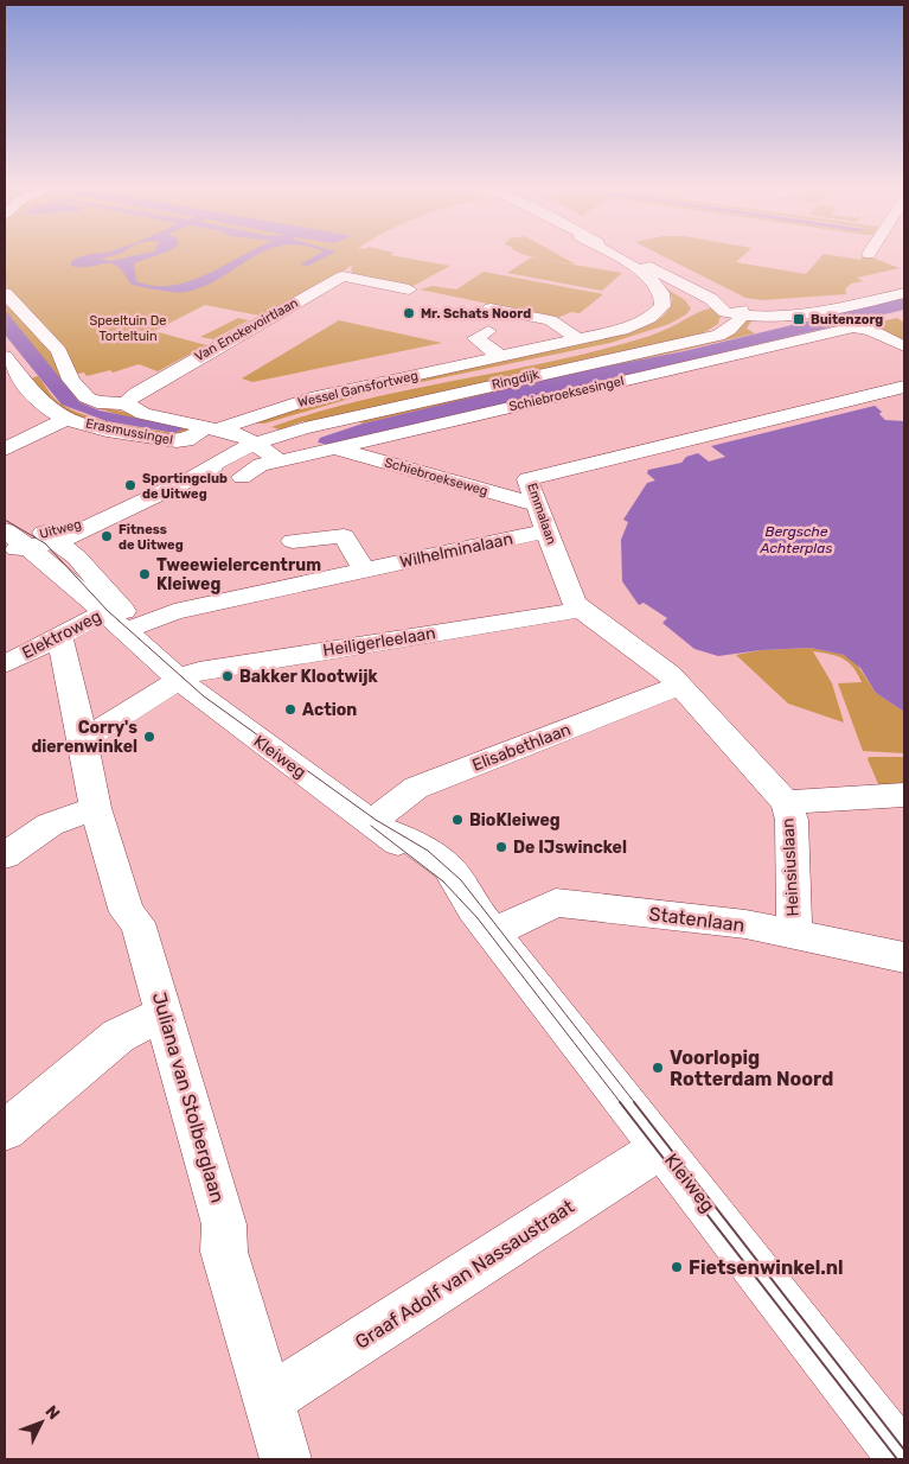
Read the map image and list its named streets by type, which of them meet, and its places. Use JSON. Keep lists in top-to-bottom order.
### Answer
{
  "streets": {
    "street": [
      "Van Enckevoirtlaan",
      "Ringdijk",
      "Wessel Gansfortweg",
      "Schiebroeksesingel",
      "Erasmussingel",
      "Schiebroekseweg",
      "Emmalaan",
      "Uitweg",
      "Wilhelminalaan",
      "Elektroweg",
      "Heiligerleelaan",
      "Elisabethlaan",
      "Kleiweg",
      "Heinsiuslaan",
      "Statenlaan",
      "Juliana van Stolberglaan",
      "Graaf Adolf van Nassaustraat"
    ]
  },
  "crossings": [
    ["Van Enckevoirtlaan", "Erasmussingel"],
    ["Ringdijk", "Schiebroeksesingel"],
    ["Ringdijk", "Erasmussingel"],
    ["Ringdijk", "Uitweg"],
    ["Wessel Gansfortweg", "Erasmussingel"],
    ["Schiebroeksesingel", "Erasmussingel"],
    ["Schiebroeksesingel", "Schiebroekseweg"],
    ["Schiebroeksesingel", "Uitweg"],
    ["Erasmussingel", "Uitweg"],
    ["Schiebroekseweg", "Emmalaan"],
    ["Emmalaan", "Wilhelminalaan"],
    ["Emmalaan", "Heiligerleelaan"],
    ["Emmalaan", "Elisabethlaan"],
    ["Emmalaan", "Heinsiuslaan"],
    ["Uitweg", "Kleiweg"],
    ["Wilhelminalaan", "Elektroweg"],
    ["Wilhelminalaan", "Kleiweg"],
    ["Elektroweg", "Kleiweg"],
    ["Elektroweg", "Juliana van Stolberglaan"],
    ["Heiligerleelaan", "Kleiweg"],
    ["Heiligerleelaan", "Juliana van Stolberglaan"],
    ["Elisabethlaan", "Kleiweg"],
    ["Kleiweg", "Statenlaan"],
    ["Kleiweg", "Graaf Adolf van Nassaustraat"],
    ["Heinsiuslaan", "Statenlaan"],
    ["Juliana van Stolberglaan", "Graaf Adolf van Nassaustraat"]
  ],
  "water": ["Bergsche Achterplas"],
  "parks": ["Speeltuin De Torteltuin"],
  "places": {
    "other": [
      "Mr. Schats Noord",
      "Sportingclub de Uitweg",
      "Fitness de Uitweg",
      "Tweewielercentrum Kleiweg",
      "Bakker Klootwijk",
      "Action",
      "Corry's dierenwinkel",
      "BioKleiweg",
      "De IJswinckel",
      "Voorlopig Rotterdam Noord",
      "Fietsenwinkel.nl"
    ],
    "transit": ["Buitenzorg"]
  },
  "north": "top right"
}
